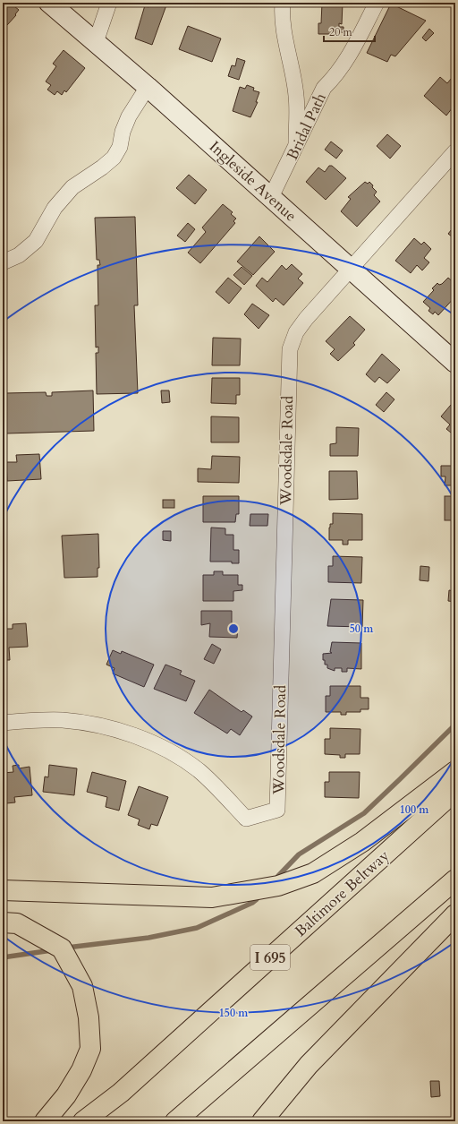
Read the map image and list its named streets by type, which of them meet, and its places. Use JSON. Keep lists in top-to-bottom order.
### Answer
{
  "streets": {
    "highway": ["Baltimore Beltway", "I 695"],
    "main road": ["Ingleside Avenue"],
    "street": ["Bridal Path", "Woodsdale Road"]
  },
  "crossings": [
    ["Bridal Path", "Ingleside Avenue"],
    ["Ingleside Avenue", "Woodsdale Road"]
  ],
  "scale_bar": "20 m",
  "rings": ["50 m", "100 m", "150 m"]
}
